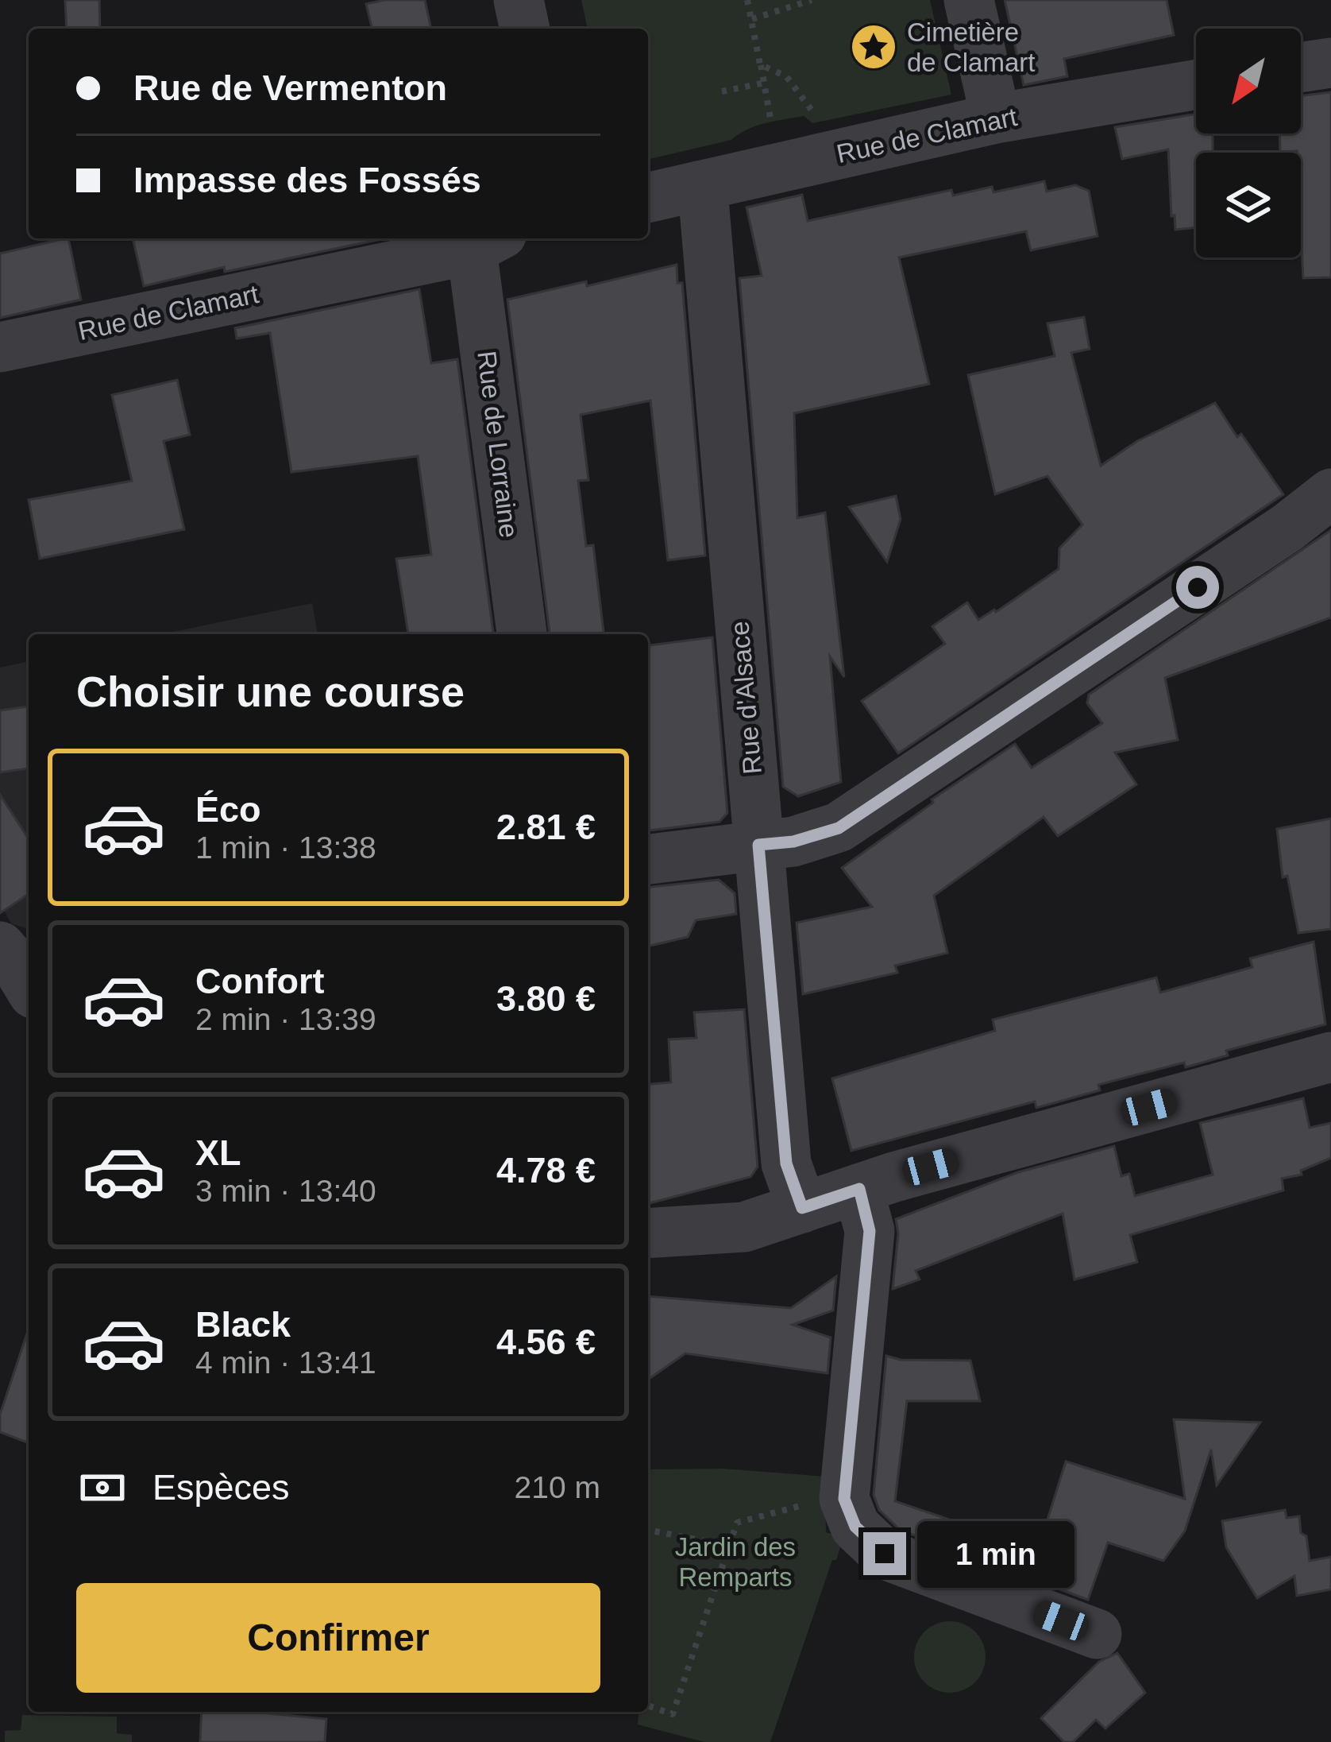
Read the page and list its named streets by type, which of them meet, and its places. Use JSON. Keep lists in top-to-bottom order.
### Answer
{
  "streets": {
    "street": ["Rue de Clamart", "Rue de Lorraine", "Rue d'Alsace"]
  },
  "crossings": [
    ["Rue de Clamart", "Rue de Lorraine"],
    ["Rue de Clamart", "Rue d'Alsace"]
  ],
  "parks": ["Jardin des Remparts"],
  "places": {
    "place": ["Cimetière de Clamart"]
  },
  "north": "bottom left",
  "page": {
    "banner": ["Rue de Vermenton", "Impasse des Fossés"],
    "heading": "Choisir une course",
    "list": [
      {
        "name": "Éco",
        "note": "1 min · 13:38",
        "value": "2.81 €"
      },
      {
        "name": "Confort",
        "note": "2 min · 13:39",
        "value": "3.80 €"
      },
      {
        "name": "XL",
        "note": "3 min · 13:40",
        "value": "4.78 €"
      },
      {
        "name": "Black",
        "note": "4 min · 13:41",
        "value": "4.56 €"
      }
    ],
    "pay": ["Espèces", "210 m"],
    "bubble": "1 min",
    "buttons": "Confirmer"
  }
}
